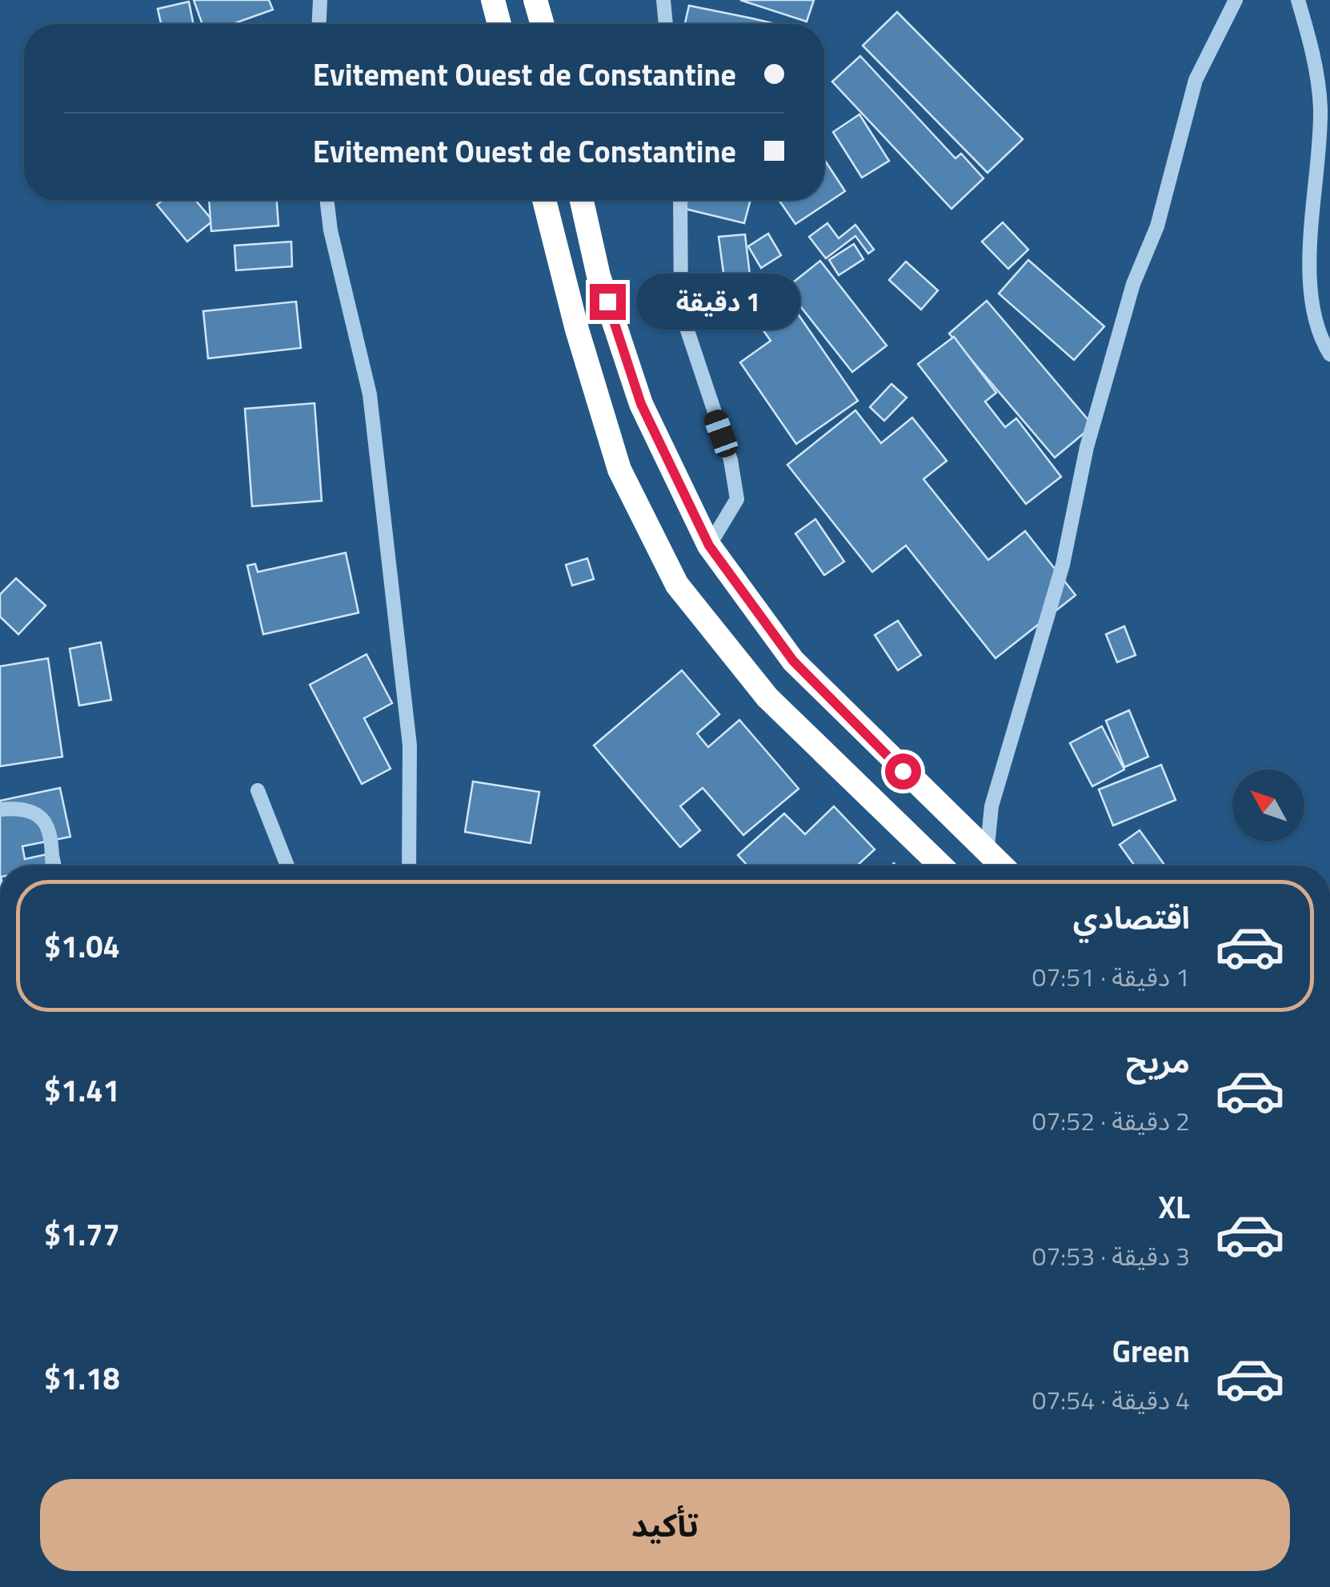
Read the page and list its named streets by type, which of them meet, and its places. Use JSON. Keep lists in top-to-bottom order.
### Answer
{
  "north": "top left",
  "page": {
    "banner": ["Evitement Ouest de Constantine", "Evitement Ouest de Constantine"],
    "bubble": "1 دقيقة",
    "list": [
      {
        "name": "اقتصادي",
        "note": "1 دقيقة · 07:51",
        "value": "$1.04"
      },
      {
        "name": "مريح",
        "note": "2 دقيقة · 07:52",
        "value": "$1.41"
      },
      {
        "name": "XL",
        "note": "3 دقيقة · 07:53",
        "value": "$1.77"
      },
      {
        "name": "Green",
        "note": "4 دقيقة · 07:54",
        "value": "$1.18"
      }
    ],
    "buttons": "تأكيد"
  }
}
